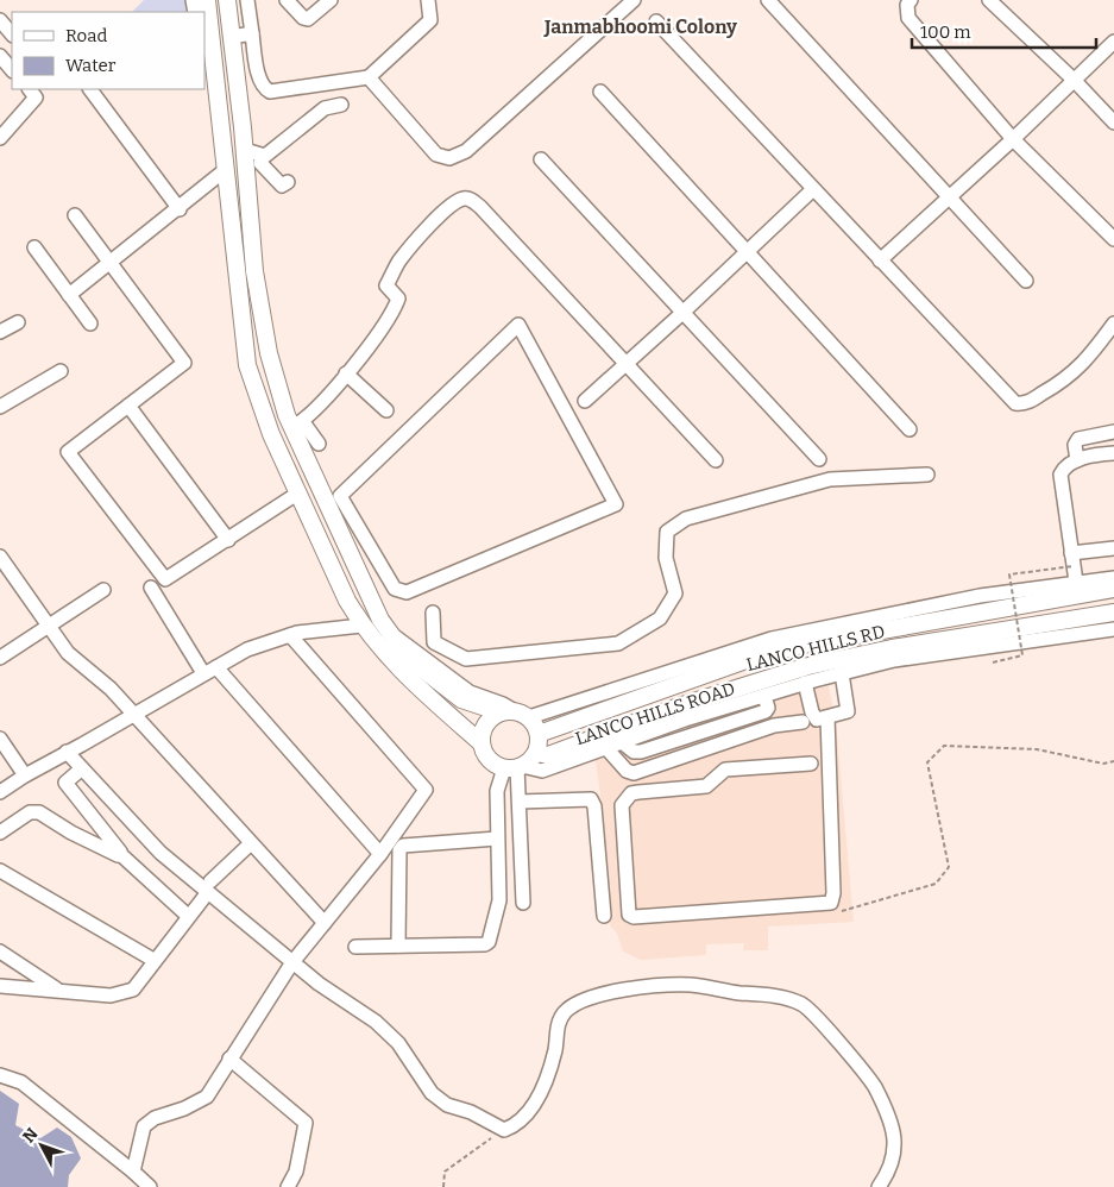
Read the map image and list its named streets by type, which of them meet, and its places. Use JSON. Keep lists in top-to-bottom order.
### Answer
{
  "streets": {
    "main road": ["LANCO HILLS RD"],
    "street": ["LANCO HILLS ROAD"]
  },
  "crossings": [
    ["LANCO HILLS RD", "LANCO HILLS ROAD"]
  ],
  "districts": ["Janmabhoomi Colony"],
  "legend": ["Road", "Water"],
  "scale_bar": "100 m",
  "north": "top left"
}
